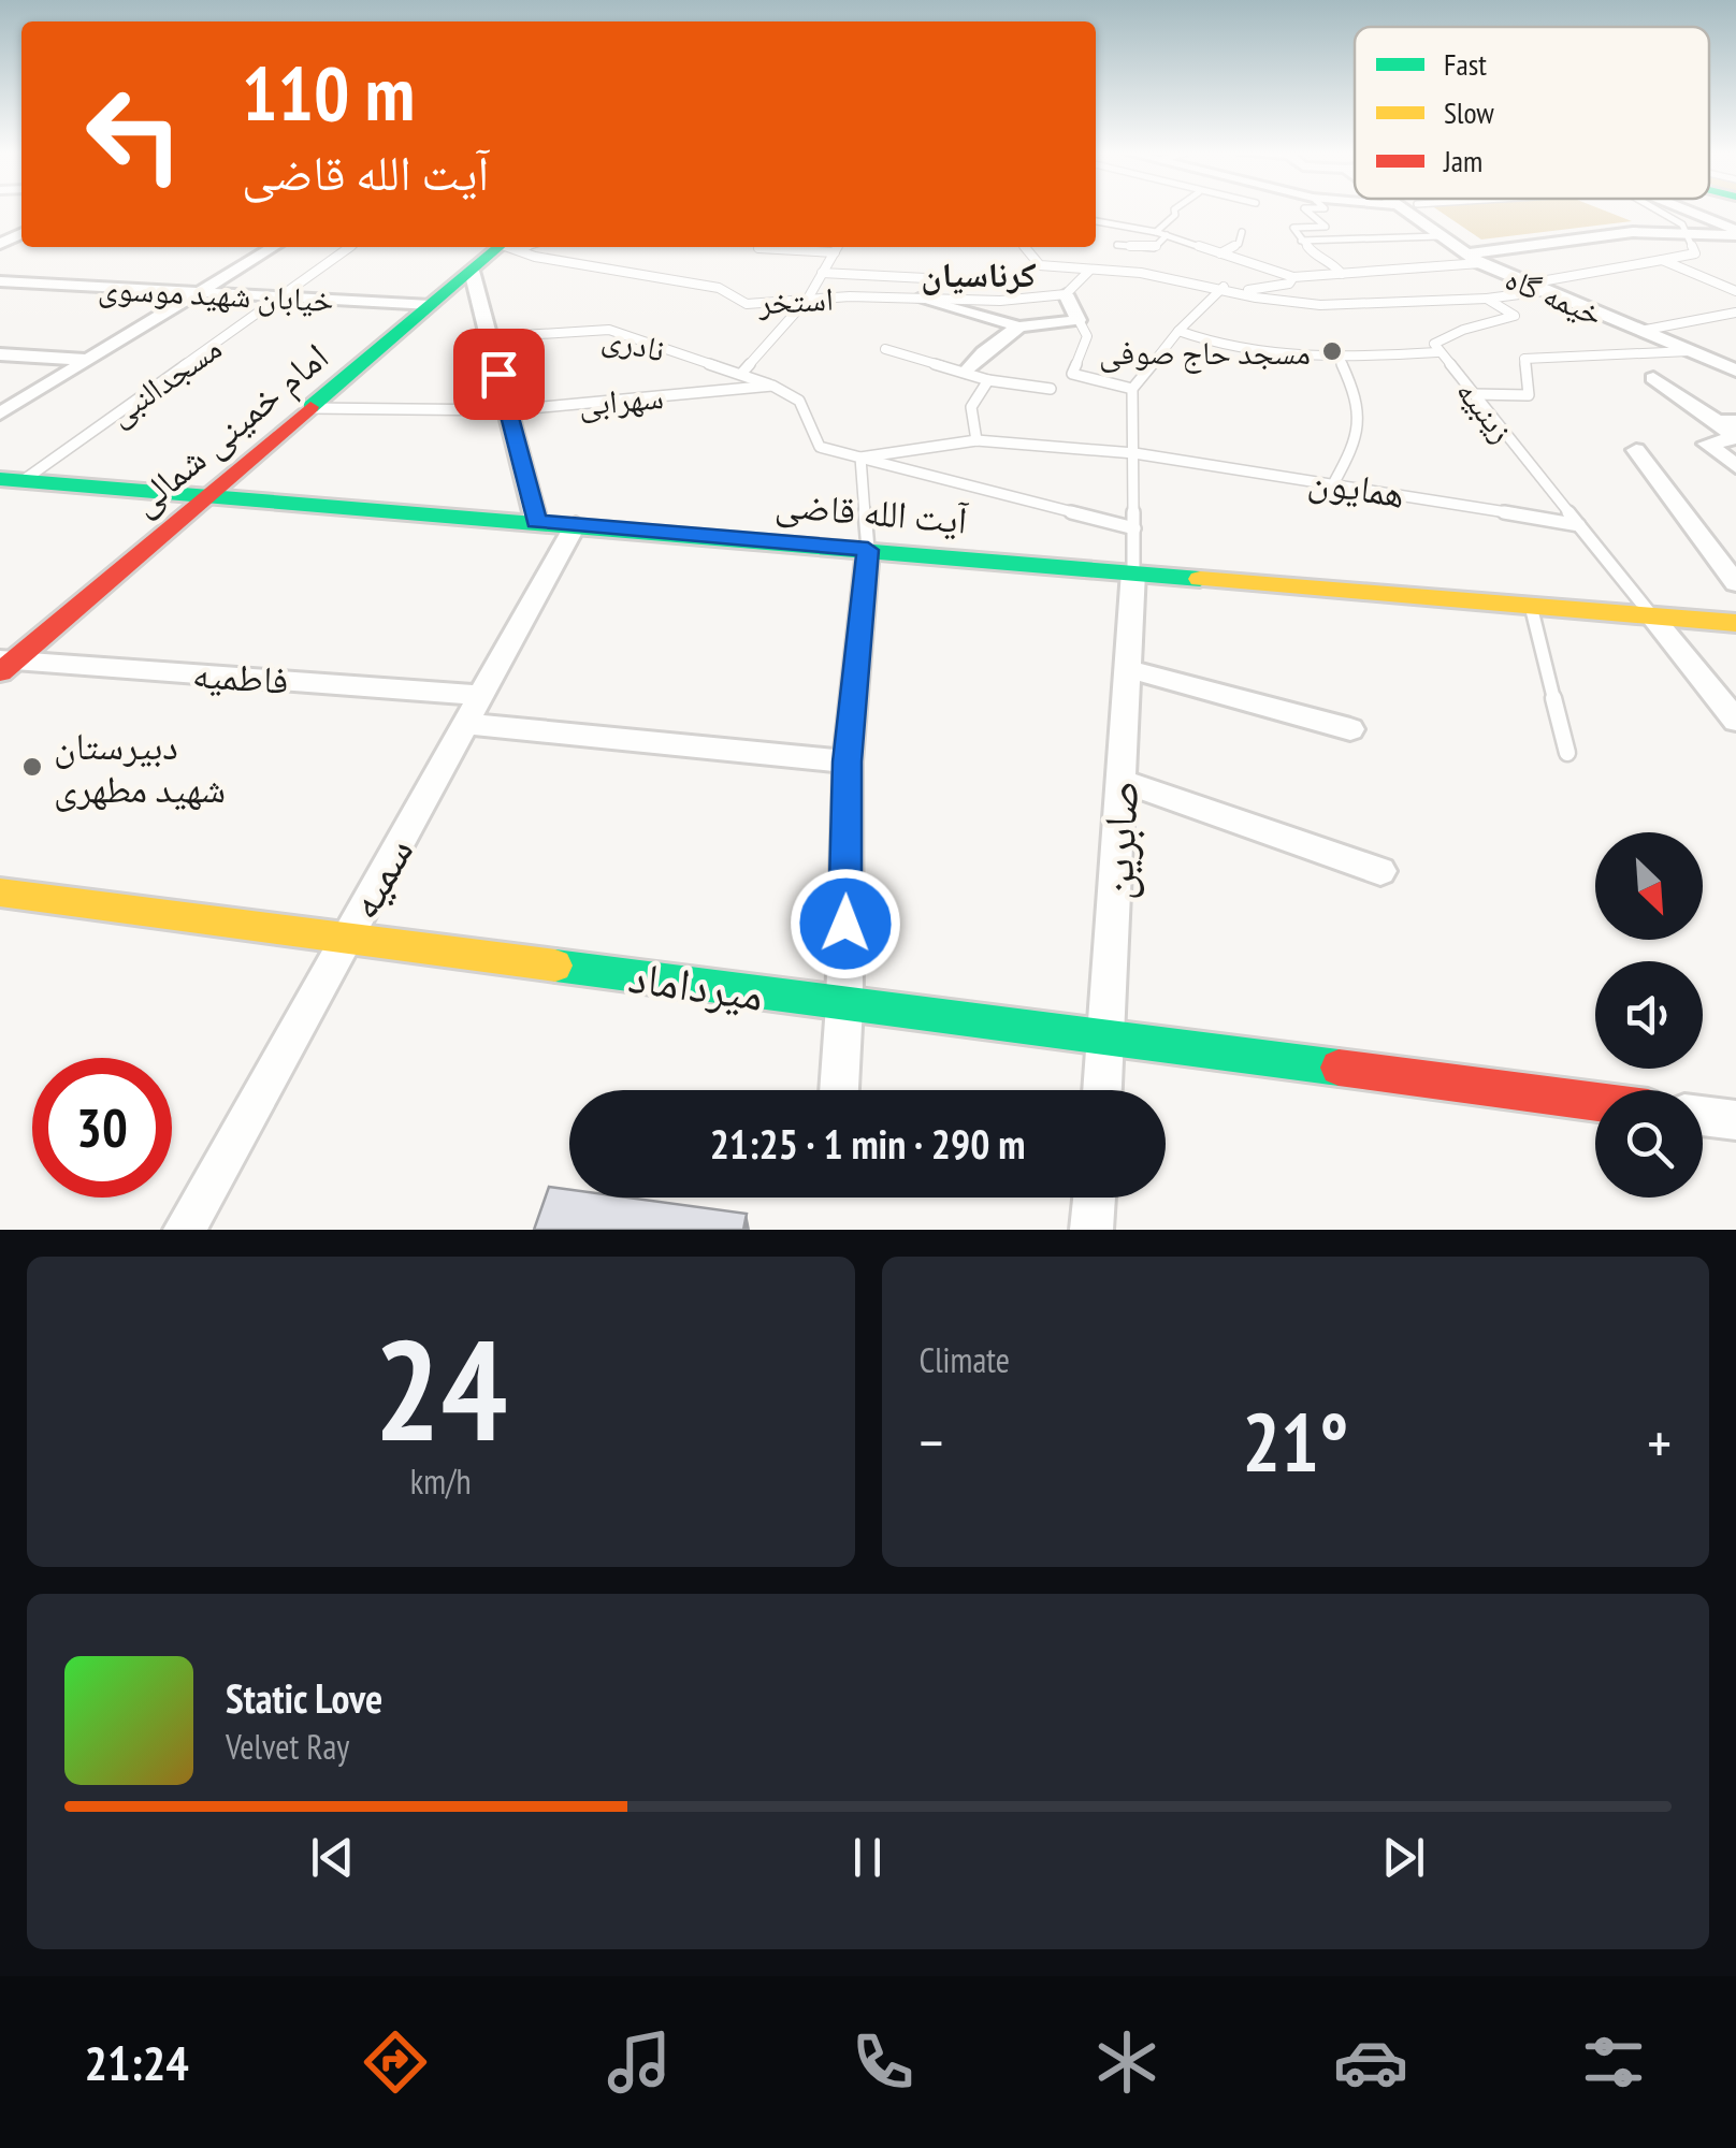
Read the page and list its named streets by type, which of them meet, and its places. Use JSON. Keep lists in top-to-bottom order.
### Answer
{
  "streets": {
    "main road": ["امام خمینی شمالی", "آیت الله قاضی", "میرداماد"],
    "street": [
      "خیابان شهید موسوی",
      "خیمه گاه",
      "فاطمیه",
      "صابرین",
      "سمیه"
    ],
    "lane": [
      "استخر",
      "نادری",
      "مسجدالنبی",
      "سهرابی",
      "زینبیه",
      "همایون"
    ]
  },
  "crossings": [
    ["خیابان شهید موسوی", "مسجدالنبی"],
    ["خیابان شهید موسوی", "امام خمینی شمالی"],
    ["نادری", "سهرابی"],
    ["مسجدالنبی", "آیت الله قاضی"],
    ["سهرابی", "امام خمینی شمالی"],
    ["زینبیه", "همایون"],
    ["زینبیه", "آیت الله قاضی"],
    ["امام خمینی شمالی", "آیت الله قاضی"],
    ["امام خمینی شمالی", "فاطمیه"],
    ["آیت الله قاضی", "صابرین"],
    ["آیت الله قاضی", "سمیه"],
    ["فاطمیه", "سمیه"],
    ["صابرین", "میرداماد"],
    ["سمیه", "میرداماد"]
  ],
  "districts": ["کرناسیان"],
  "places": ["مسجد حاج صوفی", "دبیرستان شهید مطهری"],
  "legend": ["Fast", "Slow", "Jam"],
  "north": "bottom right",
  "page": {
    "turn": ["110 m", "آیت الله قاضی"],
    "limit": "30",
    "trip": "21:25 · 1 min · 290 m",
    "tile": [
      ["24", "km/h"],
      "Climate"
    ],
    "heat": ["−", "21°", "+"],
    "song": ["Static Love", "Velvet Ray"],
    "tabs": "21:24"
  }
}
